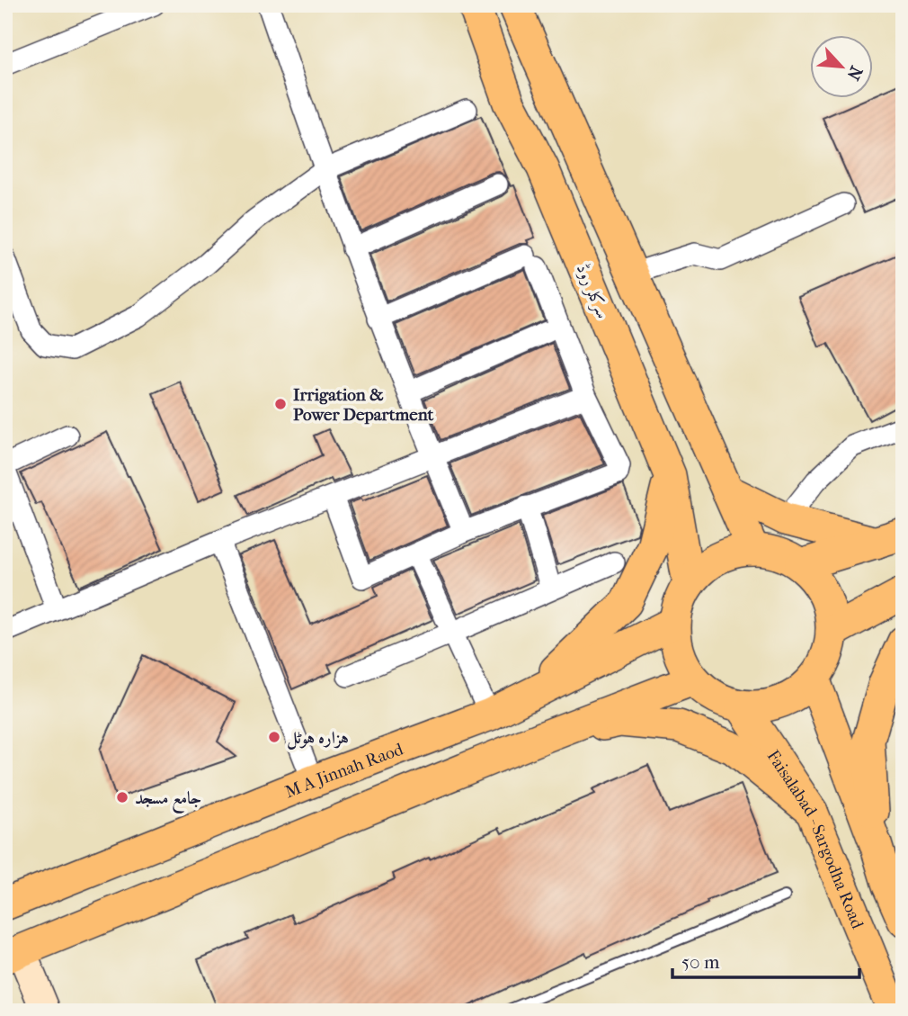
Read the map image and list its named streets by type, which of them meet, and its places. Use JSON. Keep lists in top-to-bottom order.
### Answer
{
  "streets": {
    "main road": ["سرکلر روڈ", "M A Jinnah Raod", "Faisalabad - Sargodha Road"]
  },
  "crossings": [
    ["سرکلر روڈ", "M A Jinnah Raod"],
    ["سرکلر روڈ", "Faisalabad - Sargodha Road"],
    ["M A Jinnah Raod", "Faisalabad - Sargodha Road"]
  ],
  "places": ["Irrigation & Power Department", "ہزارہ ہوٹل", "جامع مسجد"],
  "scale_bar": "50 m",
  "north": "bottom right"
}
